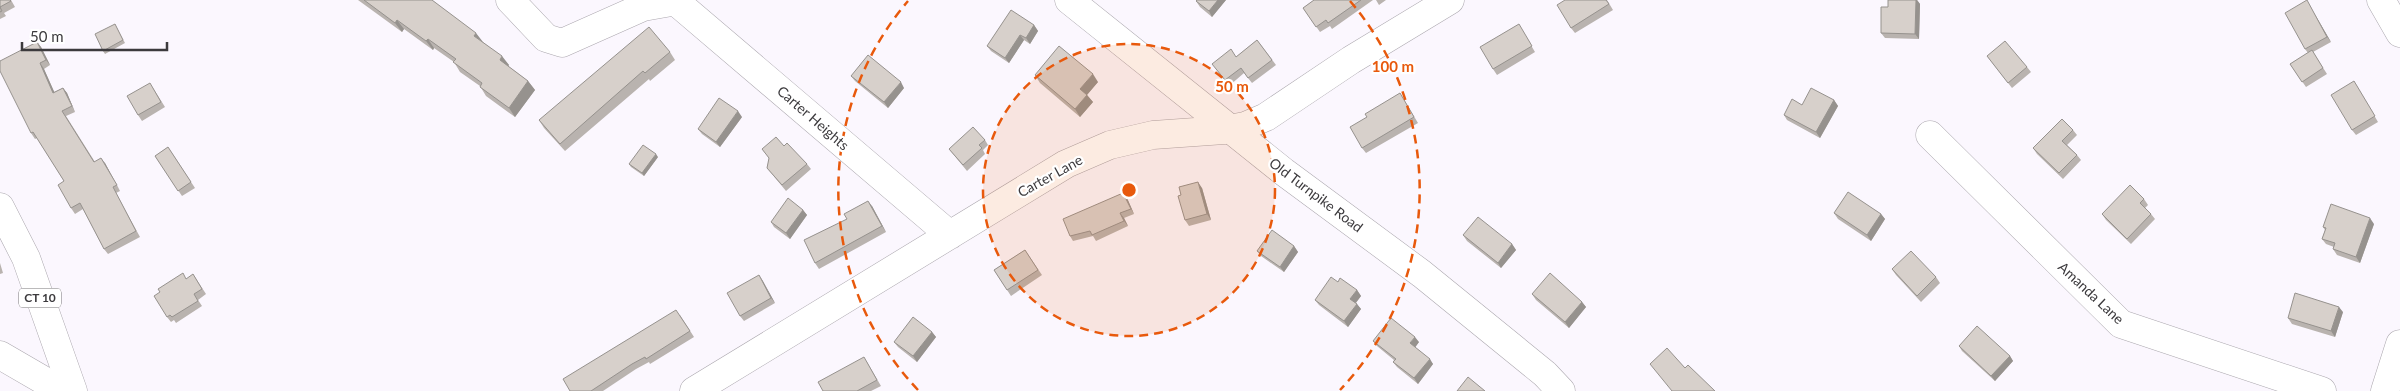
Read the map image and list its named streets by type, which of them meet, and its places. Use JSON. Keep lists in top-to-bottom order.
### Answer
{
  "streets": {
    "main road": [
      "Carter Heights",
      "Carter Lane",
      "Old Turnpike Road",
      "Amanda Lane",
      "CT 10"
    ]
  },
  "crossings": [
    ["Carter Heights", "Carter Lane"],
    ["Carter Lane", "Old Turnpike Road"]
  ],
  "scale_bar": "50 m",
  "rings": ["100 m", "50 m"]
}
